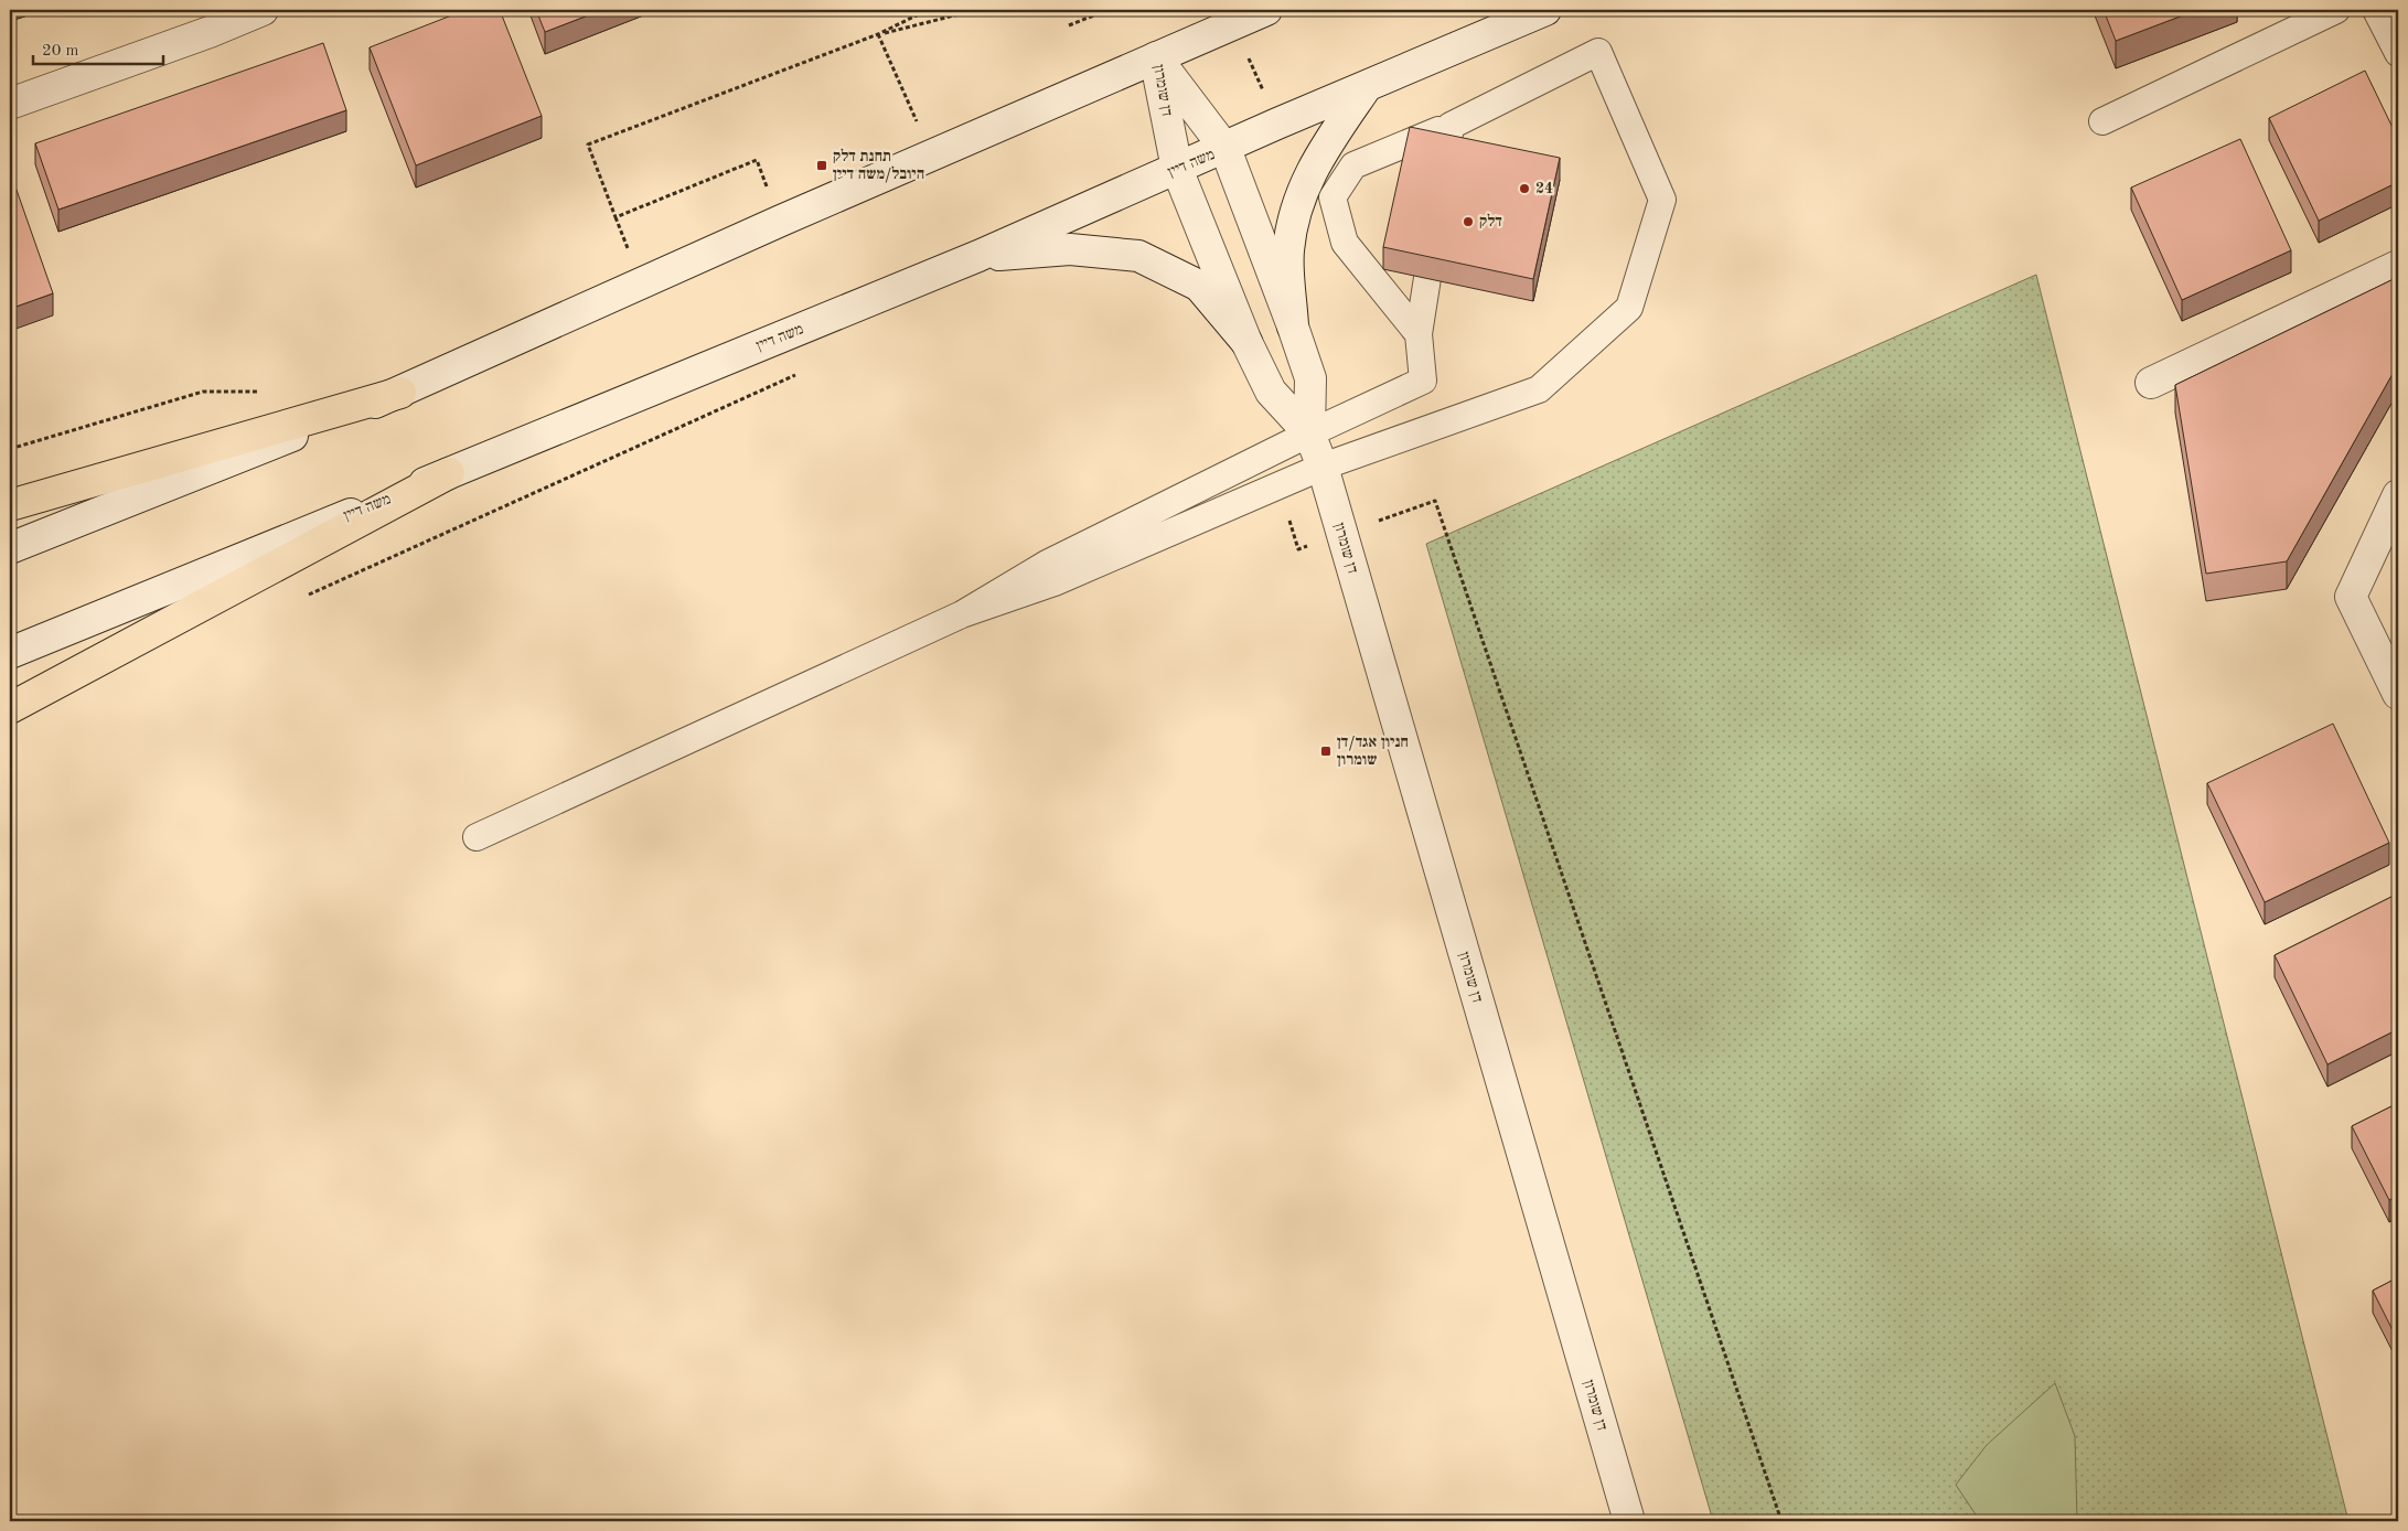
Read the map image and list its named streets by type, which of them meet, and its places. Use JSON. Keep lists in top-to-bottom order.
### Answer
{
  "streets": {
    "main road": ["דן שומרון", "משה דיין"]
  },
  "crossings": [
    ["דן שומרון", "משה דיין"]
  ],
  "places": {
    "transit": ["תחנת דלק היובל/משה דיין", "חניון אגד/דן שומרון"],
    "other": ["24", "דלק"]
  },
  "scale_bar": "20 m"
}
